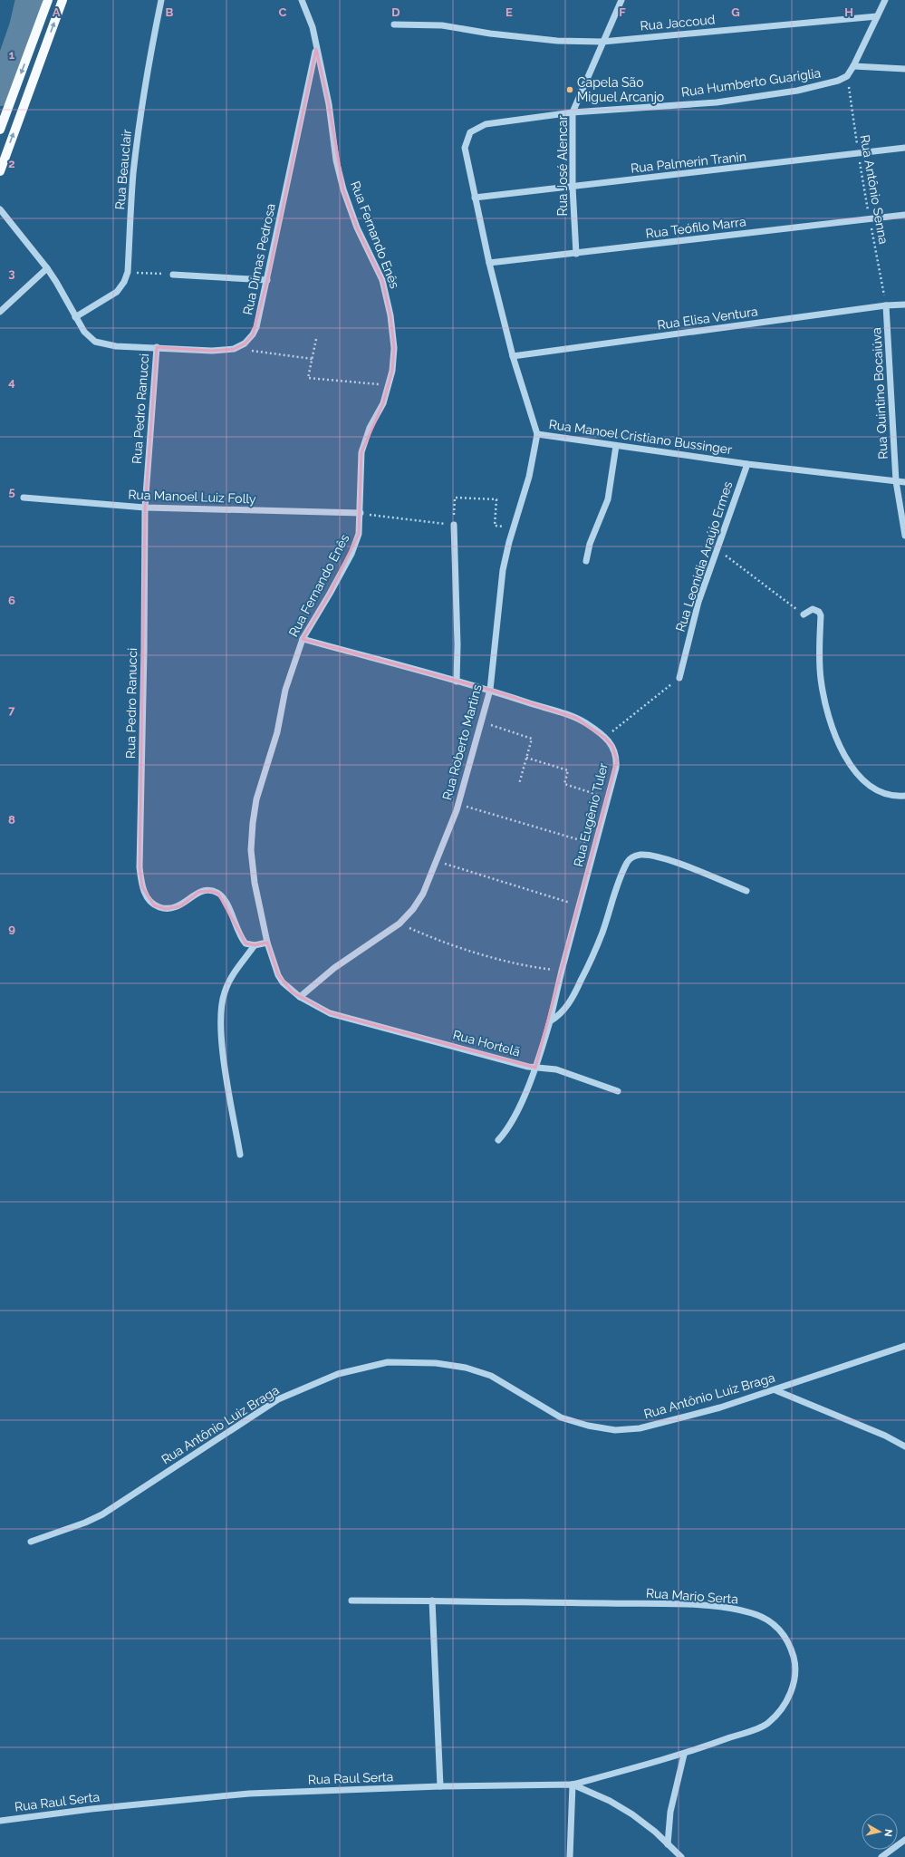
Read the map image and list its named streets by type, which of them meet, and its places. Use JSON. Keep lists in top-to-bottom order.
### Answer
{
  "streets": {
    "street": [
      "Rua Jaccoud",
      "Rua Humberto Guariglia",
      "Rua Palmerin Tranin",
      "Rua José Alencar",
      "Rua Beauclair",
      "Rua Teófilo Marra",
      "Rua Fernando Enês",
      "Rua Dimas Pedrosa",
      "Rua Elisa Ventura",
      "Rua Quintino Bocaiúva",
      "Rua Pedro Ranucci",
      "Rua Manoel Cristiano Bussinger",
      "Rua Manoel Luiz Folly",
      "Rua Leonidia Araújo Ermes",
      "Rua Roberto Martins",
      "Rua Eugênio Tuler",
      "Rua Hortelã",
      "Rua Antônio Luiz Braga",
      "Rua Mario Serta",
      "Rua Raul Serta"
    ],
    "path": ["Rua Antônio Senna"]
  },
  "crossings": [
    ["Rua Jaccoud", "Rua José Alencar"],
    ["Rua Humberto Guariglia", "Rua José Alencar"],
    ["Rua Humberto Guariglia", "Rua Antônio Senna"],
    ["Rua Humberto Guariglia", "Rua Manoel Cristiano Bussinger"],
    ["Rua Palmerin Tranin", "Rua José Alencar"],
    ["Rua Palmerin Tranin", "Rua Antônio Senna"],
    ["Rua Palmerin Tranin", "Rua Manoel Cristiano Bussinger"],
    ["Rua José Alencar", "Rua Teófilo Marra"],
    ["Rua Beauclair", "Rua Dimas Pedrosa"],
    ["Rua Antônio Senna", "Rua Teófilo Marra"],
    ["Rua Antônio Senna", "Rua Elisa Ventura"],
    ["Rua Antônio Senna", "Rua Quintino Bocaiúva"],
    ["Rua Teófilo Marra", "Rua Manoel Cristiano Bussinger"],
    ["Rua Fernando Enês", "Rua Dimas Pedrosa"],
    ["Rua Fernando Enês", "Rua Manoel Luiz Folly"],
    ["Rua Fernando Enês", "Rua Roberto Martins"],
    ["Rua Fernando Enês", "Rua Eugênio Tuler"],
    ["Rua Fernando Enês", "Rua Hortelã"],
    ["Rua Dimas Pedrosa", "Rua Pedro Ranucci"],
    ["Rua Elisa Ventura", "Rua Quintino Bocaiúva"],
    ["Rua Elisa Ventura", "Rua Manoel Cristiano Bussinger"],
    ["Rua Quintino Bocaiúva", "Rua Manoel Cristiano Bussinger"],
    ["Rua Pedro Ranucci", "Rua Manoel Luiz Folly"],
    ["Rua Manoel Cristiano Bussinger", "Rua Leonidia Araújo Ermes"],
    ["Rua Manoel Cristiano Bussinger", "Rua Roberto Martins"],
    ["Rua Roberto Martins", "Rua Eugênio Tuler"],
    ["Rua Eugênio Tuler", "Rua Hortelã"],
    ["Rua Mario Serta", "Rua Raul Serta"]
  ],
  "places": ["Capela São Miguel Arcanjo"],
  "north": "right",
  "grid": {
    "columns": [
      "A",
      "B",
      "C",
      "D",
      "E",
      "F",
      "G",
      "H"
    ],
    "rows": [
      "1",
      "2",
      "3",
      "4",
      "5",
      "6",
      "7",
      "8",
      "9"
    ]
  }
}
